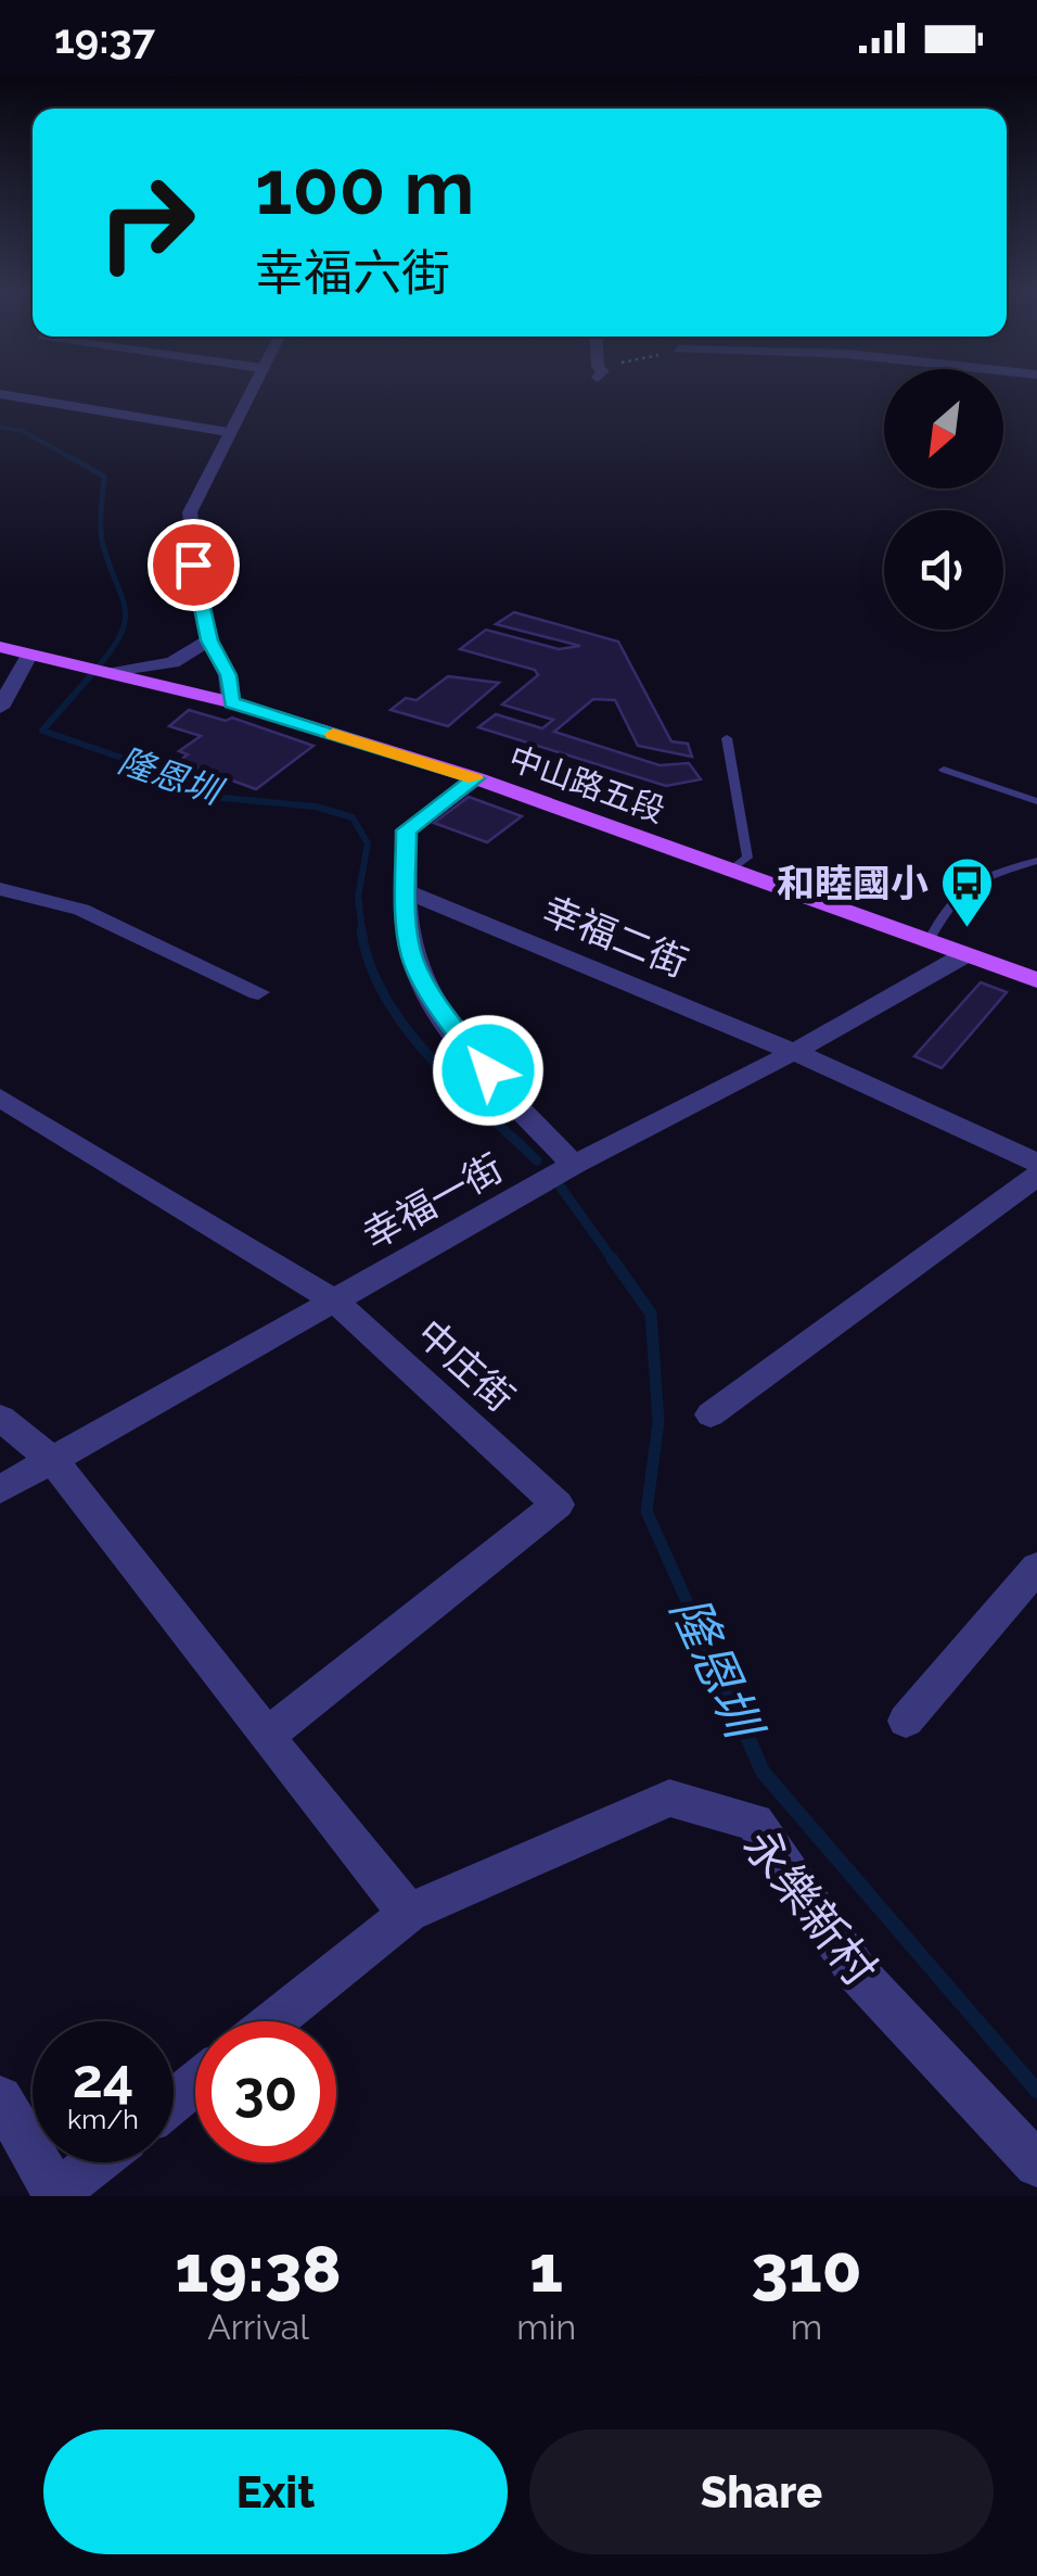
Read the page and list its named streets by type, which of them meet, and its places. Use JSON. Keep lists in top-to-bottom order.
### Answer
{
  "streets": {
    "main road": ["中山路五段"],
    "street": [
      "幸福二街",
      "幸福一街",
      "中庄街",
      "永樂新村"
    ]
  },
  "crossings": [
    ["中山路五段", "幸福一街"],
    ["幸福二街", "幸福一街"],
    ["幸福一街", "中庄街"]
  ],
  "water": ["隆恩圳"],
  "places": {
    "bus stop": ["和睦國小"]
  },
  "north": "bottom left",
  "page": {
    "status": "19:37",
    "turn": ["100 m", "幸福六街"],
    "speed": "24 km/h",
    "limit": "30",
    "eta": [
      "19:38",
      "Arrival",
      "1",
      "min",
      "310",
      "m"
    ],
    "buttons": ["Exit", "Share"]
  }
}
